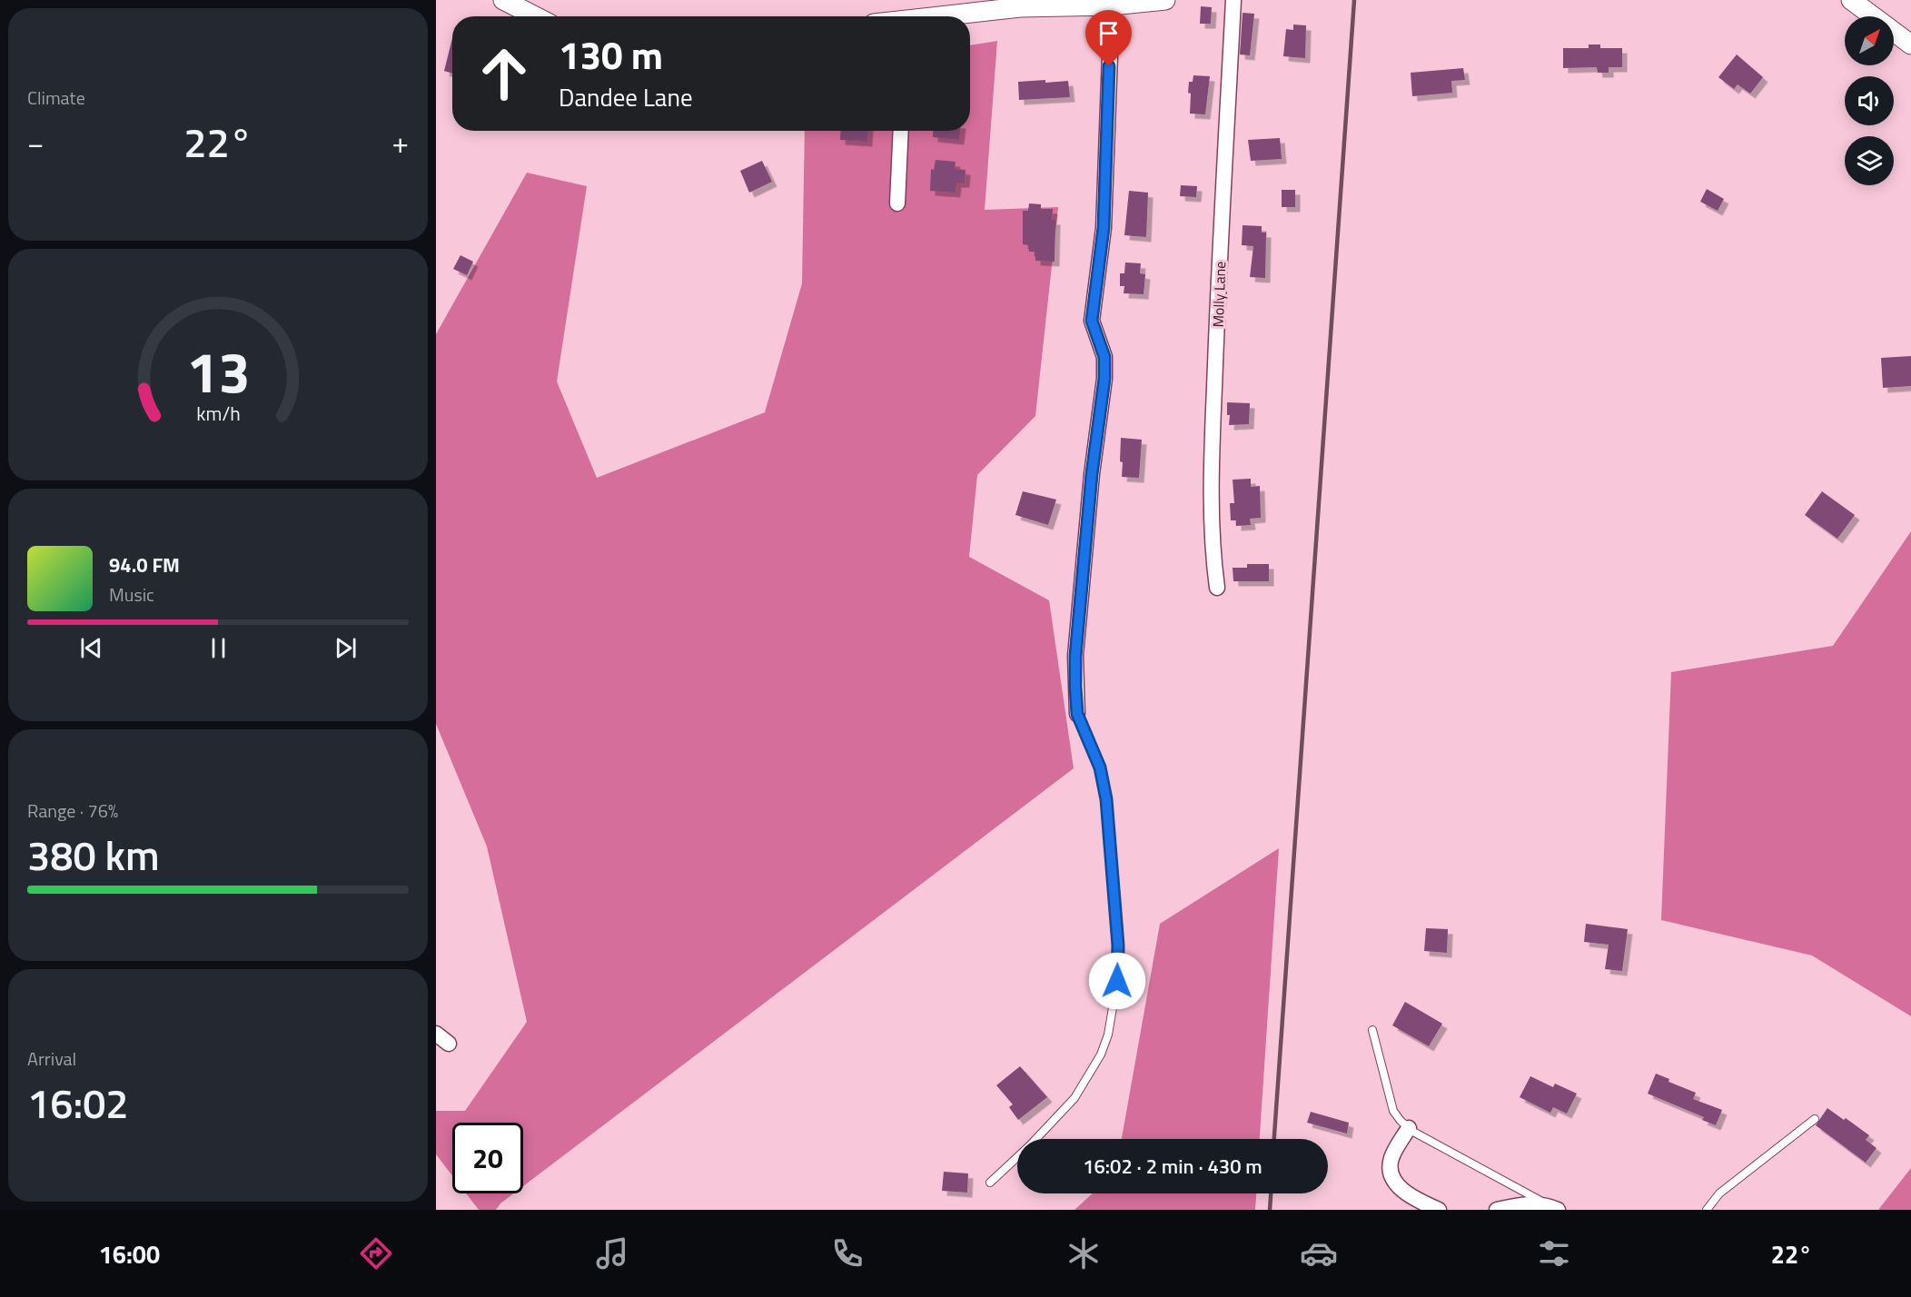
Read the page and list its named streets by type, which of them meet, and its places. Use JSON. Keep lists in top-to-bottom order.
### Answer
{
  "streets": {
    "street": ["Molly Lane"]
  },
  "north": "top right",
  "page": {
    "tile": [
      "Climate",
      ["Range · 76%", "380 km"],
      ["Arrival", "16:02"]
    ],
    "turn": ["130 m", "Dandee Lane"],
    "heat": ["−", "22°", "+"],
    "song": ["94.0 FM", "Music"],
    "limit": "20",
    "trip": "16:02 · 2 min · 430 m",
    "tabs": ["16:00", "22°"],
    "gauge": ["13", "km/h"]
  }
}
